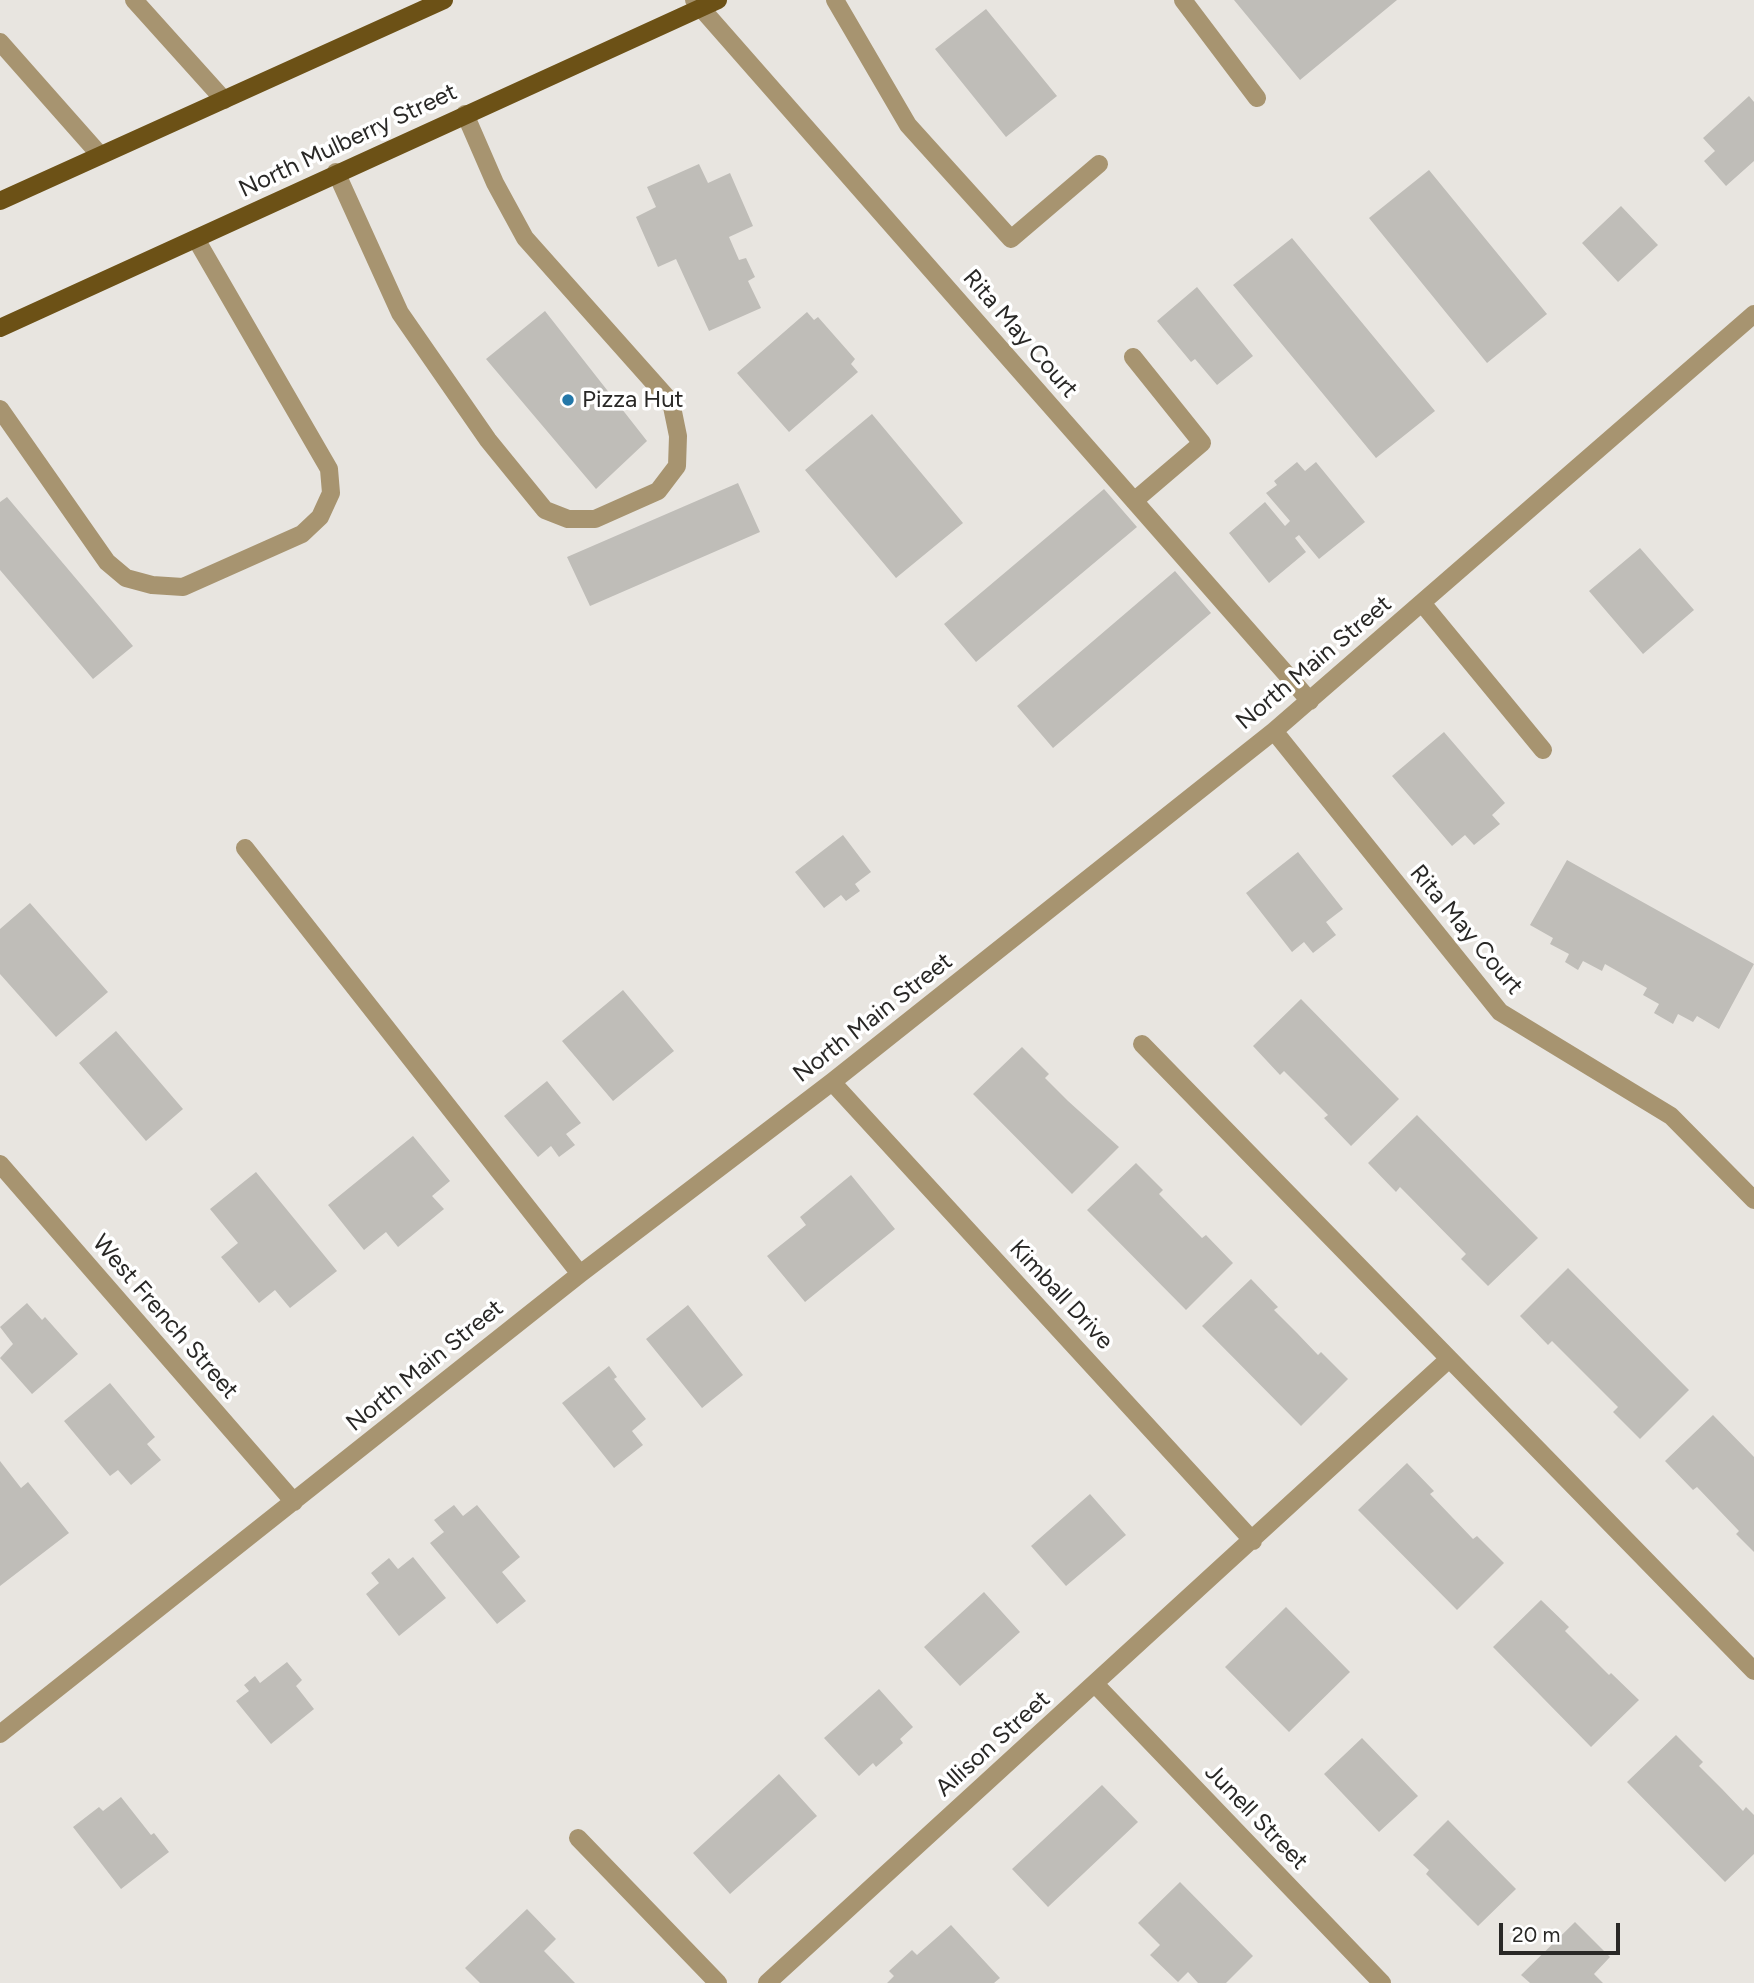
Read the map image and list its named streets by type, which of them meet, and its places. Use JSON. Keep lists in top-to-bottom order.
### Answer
{
  "streets": {
    "main road": ["North Mulberry Street"],
    "street": [
      "Rita May Court",
      "North Main Street",
      "Kimball Drive",
      "West French Street",
      "Allison Street",
      "Junell Street"
    ]
  },
  "crossings": [
    ["North Mulberry Street", "Rita May Court"],
    ["Rita May Court", "North Main Street"],
    ["North Main Street", "Kimball Drive"],
    ["North Main Street", "West French Street"],
    ["Kimball Drive", "Allison Street"],
    ["Allison Street", "Junell Street"]
  ],
  "places": ["Pizza Hut"],
  "scale_bar": "20 m"
}
